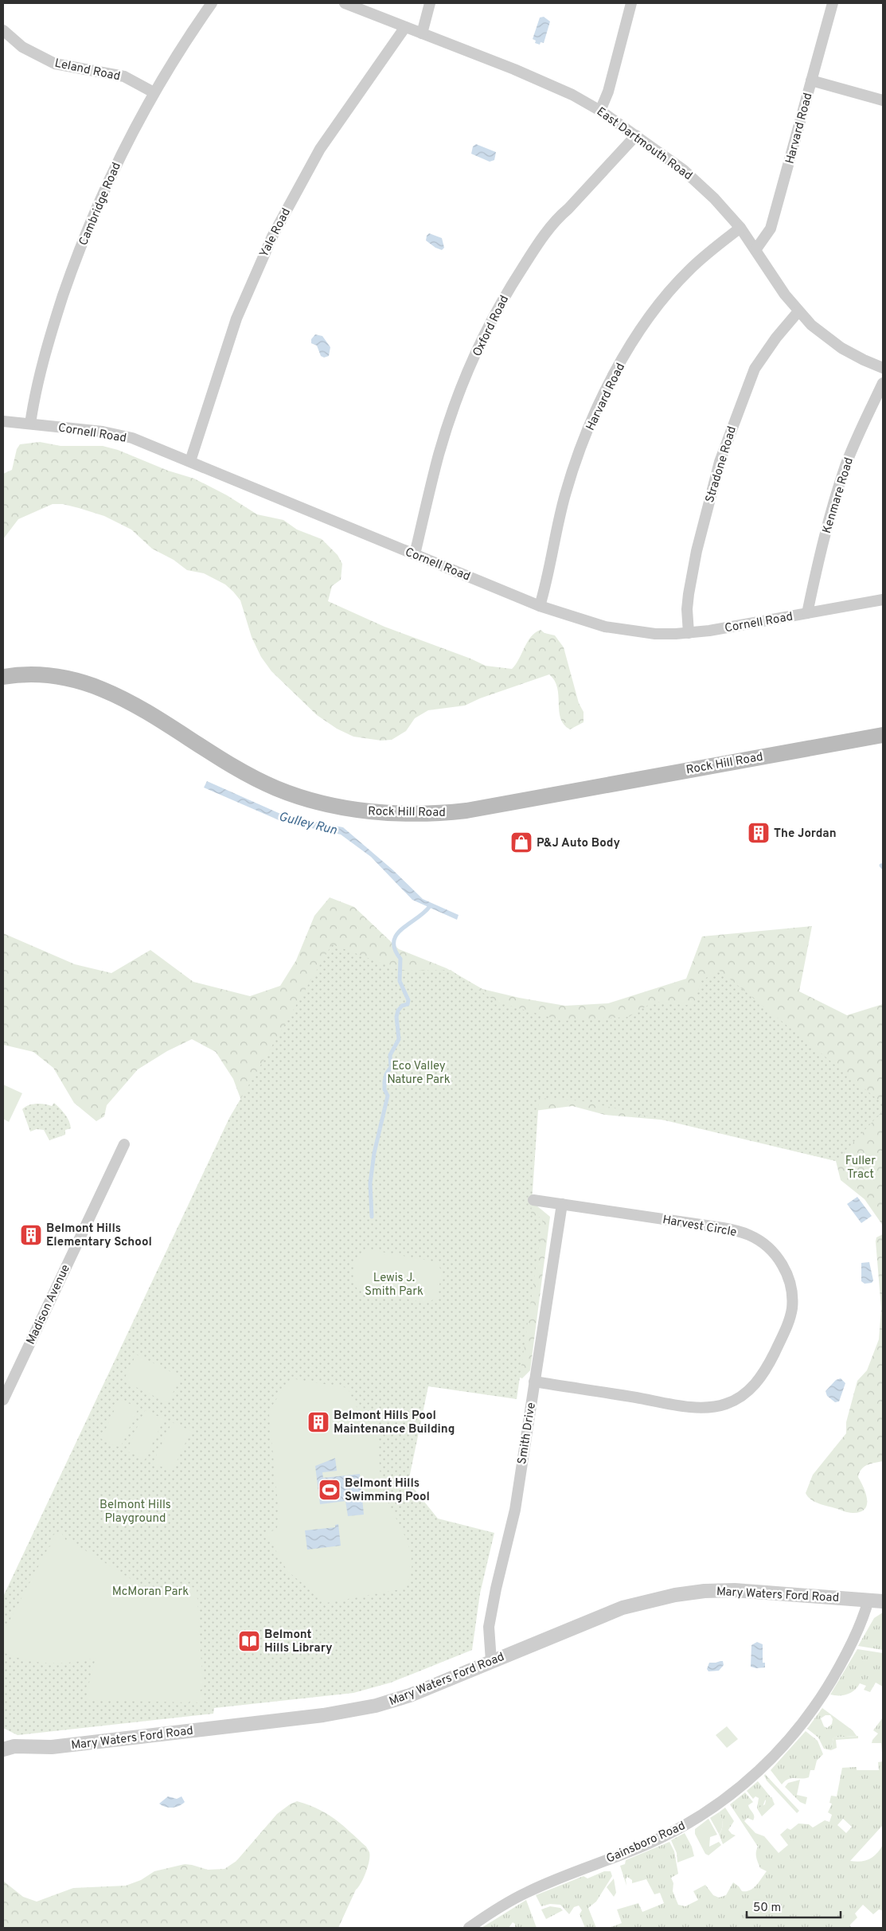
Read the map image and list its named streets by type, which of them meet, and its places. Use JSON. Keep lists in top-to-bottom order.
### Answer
{
  "streets": {
    "main road": ["Rock Hill Road"],
    "street": [
      "Leland Road",
      "Harvard Road",
      "East Dartmouth Road",
      "Cambridge Road",
      "Yale Road",
      "Oxford Road",
      "Cornell Road",
      "Stradone Road",
      "Kenmare Road",
      "Harvest Circle",
      "Madison Avenue",
      "Smith Drive",
      "Mary Waters Ford Road",
      "Gainsboro Road"
    ]
  },
  "crossings": [
    ["Leland Road", "Cambridge Road"],
    ["Harvard Road", "East Dartmouth Road"],
    ["Harvard Road", "Cornell Road"],
    ["East Dartmouth Road", "Yale Road"],
    ["East Dartmouth Road", "Oxford Road"],
    ["East Dartmouth Road", "Stradone Road"],
    ["Cambridge Road", "Cornell Road"],
    ["Yale Road", "Cornell Road"],
    ["Oxford Road", "Cornell Road"],
    ["Cornell Road", "Stradone Road"],
    ["Cornell Road", "Kenmare Road"],
    ["Harvest Circle", "Smith Drive"],
    ["Smith Drive", "Mary Waters Ford Road"],
    ["Mary Waters Ford Road", "Gainsboro Road"]
  ],
  "water": ["Gulley Run"],
  "parks": [
    "Eco Valley Nature Park",
    "Fuller Tract",
    "Lewis J. Smith Park",
    "Belmont Hills Playground",
    "McMoran Park"
  ],
  "places": {
    "building": ["The Jordan", "Belmont Hills Elementary School", "Belmont Hills Pool Maintenance Building"],
    "shop": ["P&J Auto Body"],
    "sports": ["Belmont Hills Swimming Pool"],
    "library": ["Belmont Hills Library"]
  },
  "scale_bar": "50 m"
}
